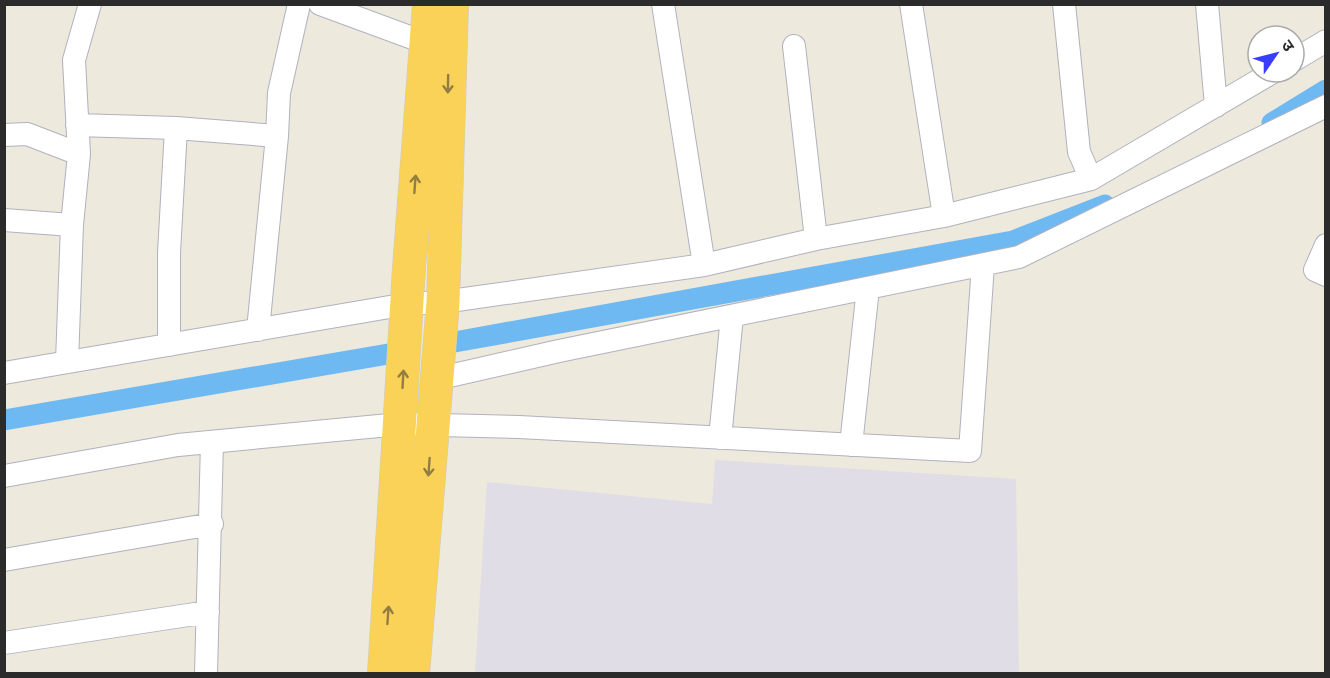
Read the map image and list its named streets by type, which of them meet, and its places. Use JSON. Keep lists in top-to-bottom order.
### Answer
{
  "north": "top right"
}
